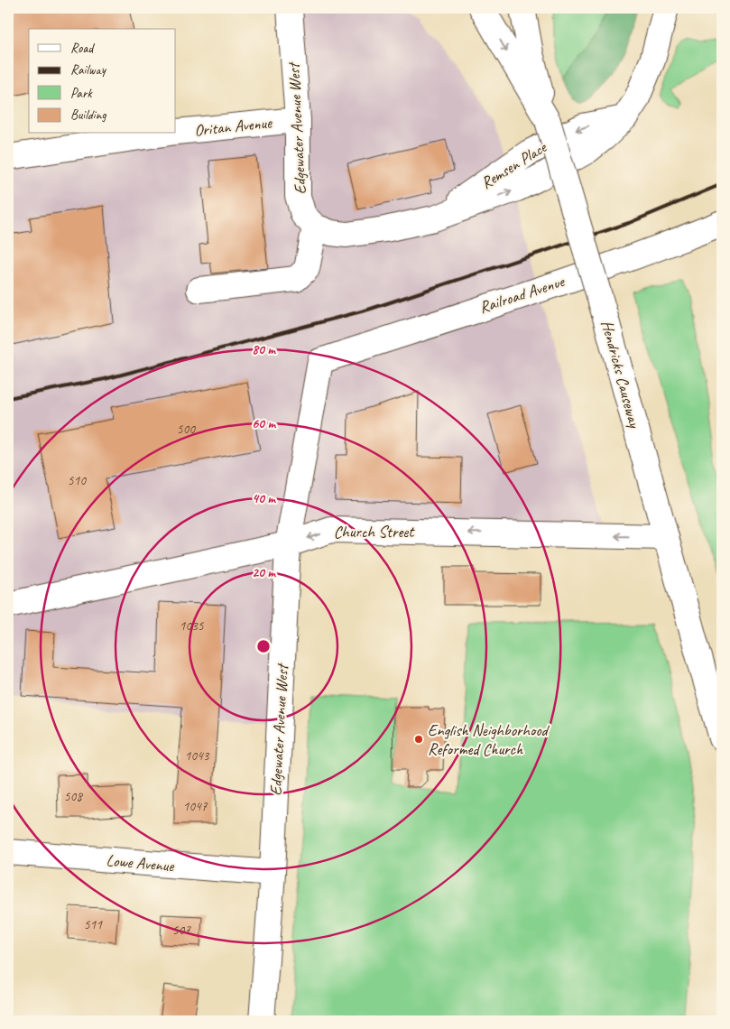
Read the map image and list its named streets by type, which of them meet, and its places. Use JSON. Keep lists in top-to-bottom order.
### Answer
{
  "streets": {
    "street": [
      "Oritan Avenue",
      "Edgewater Avenue West",
      "Remsen Place",
      "Railroad Avenue",
      "Hendricks Causeway",
      "Church Street",
      "Lowe Avenue"
    ]
  },
  "crossings": [
    ["Oritan Avenue", "Edgewater Avenue West"],
    ["Edgewater Avenue West", "Remsen Place"],
    ["Edgewater Avenue West", "Railroad Avenue"],
    ["Edgewater Avenue West", "Church Street"],
    ["Edgewater Avenue West", "Lowe Avenue"],
    ["Hendricks Causeway", "Church Street"]
  ],
  "one_way": ["Church Street"],
  "places": ["English Neighborhood Reformed Church"],
  "house_numbers": [
    "500",
    "510",
    "1035",
    "1043",
    "508",
    "1047",
    "511",
    "507"
  ],
  "legend": [
    "Road",
    "Railway",
    "Park",
    "Building"
  ],
  "rings": [
    "80 m",
    "60 m",
    "40 m",
    "20 m"
  ]
}
